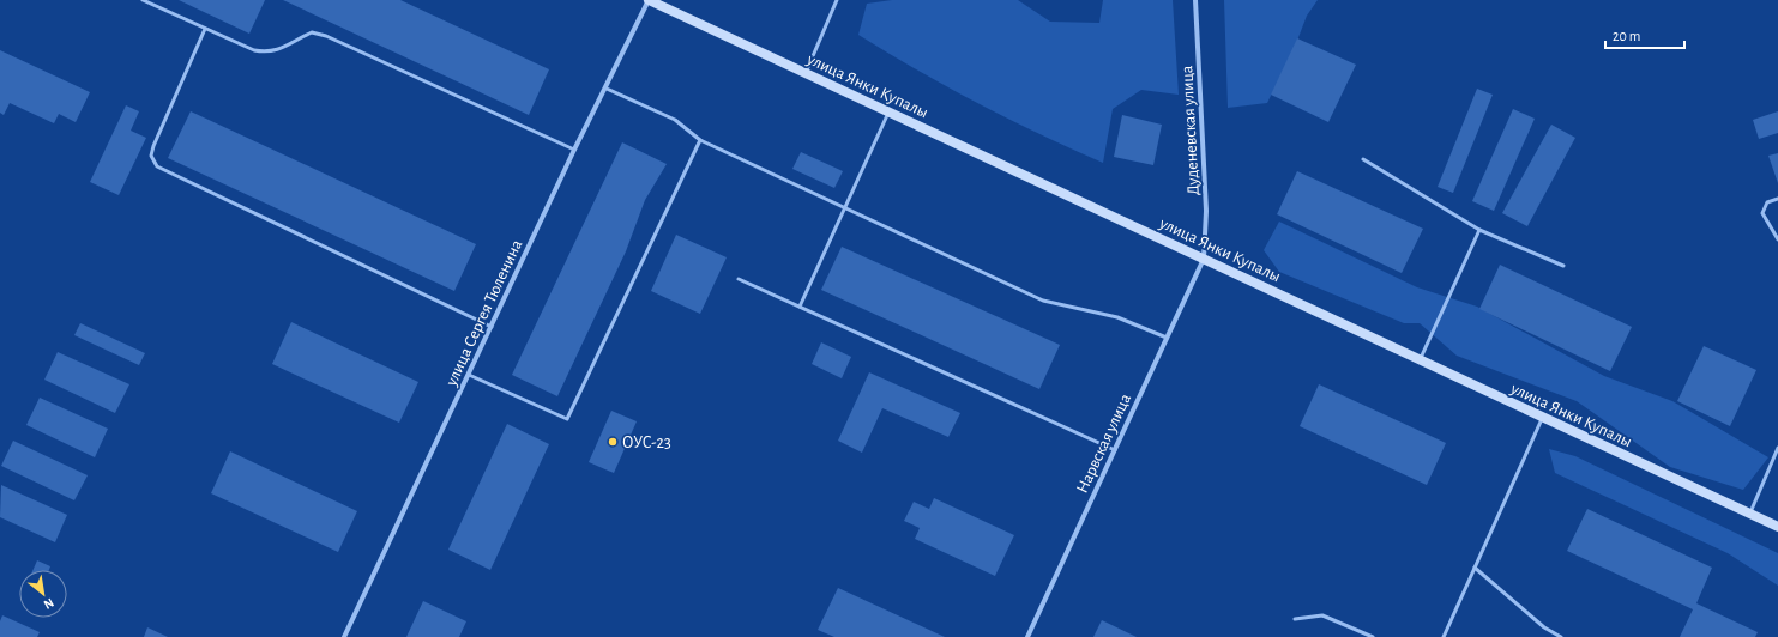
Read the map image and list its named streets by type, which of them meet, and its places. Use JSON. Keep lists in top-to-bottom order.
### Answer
{
  "streets": {
    "street": [
      "улица Янки Купалы",
      "Дуденевская улица",
      "улица Сергея Тюленина",
      "Нарвская улица"
    ]
  },
  "crossings": [
    ["улица Янки Купалы", "Дуденевская улица"],
    ["улица Янки Купалы", "улица Сергея Тюленина"],
    ["улица Янки Купалы", "Нарвская улица"],
    ["Дуденевская улица", "Нарвская улица"]
  ],
  "places": ["ОУС-23"],
  "scale_bar": "20 m",
  "north": "bottom right"
}
